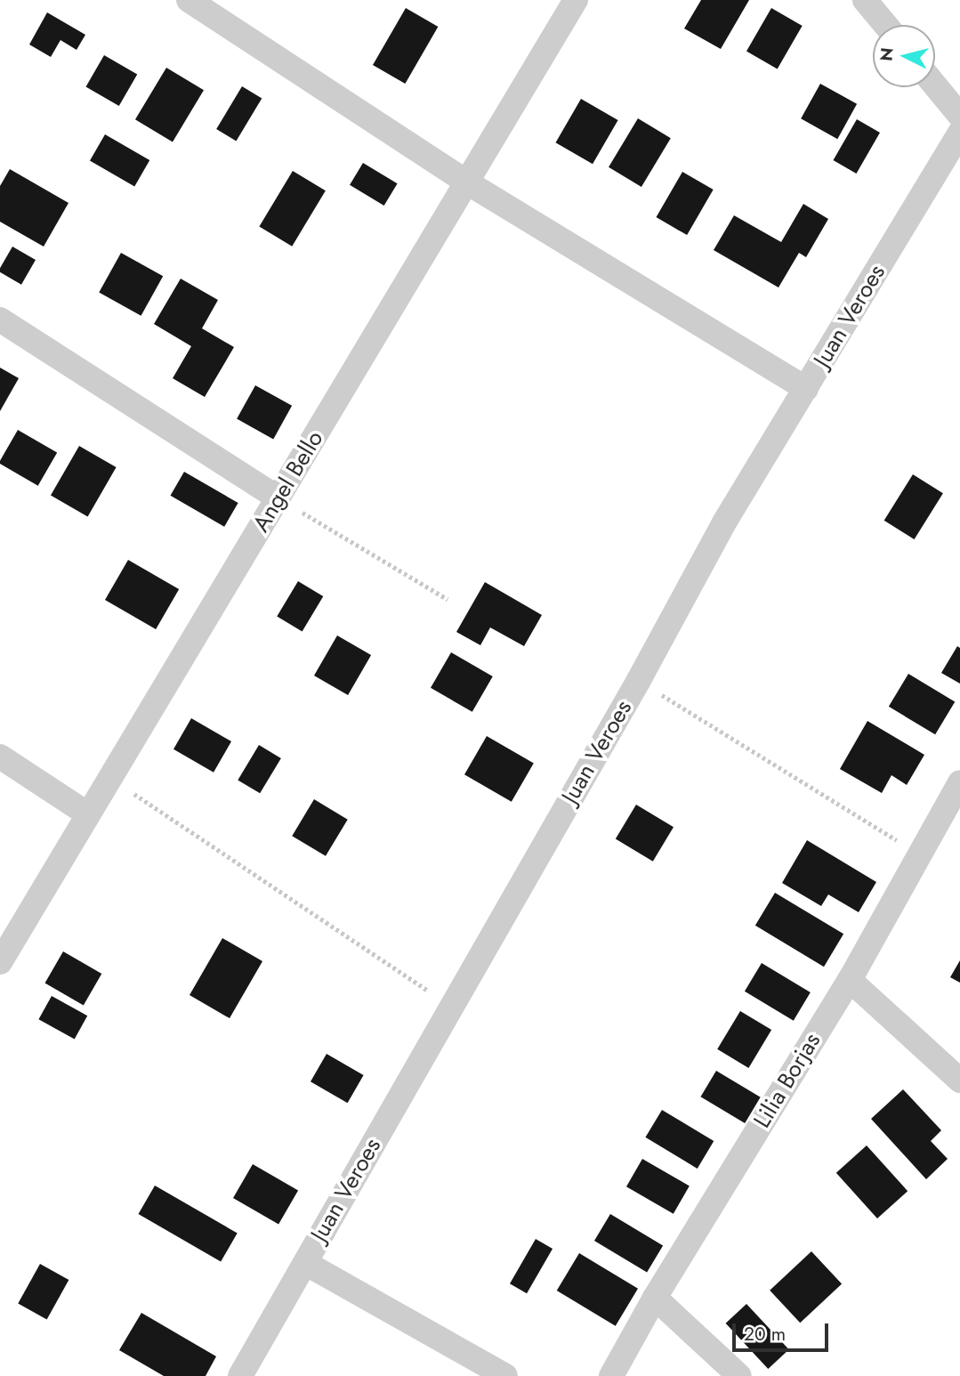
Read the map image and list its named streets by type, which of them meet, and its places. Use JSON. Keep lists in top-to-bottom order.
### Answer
{
  "streets": {
    "street": ["Juan Veroes", "Angel Bello", "Lilia Borjas"]
  },
  "scale_bar": "20 m",
  "north": "left"
}
